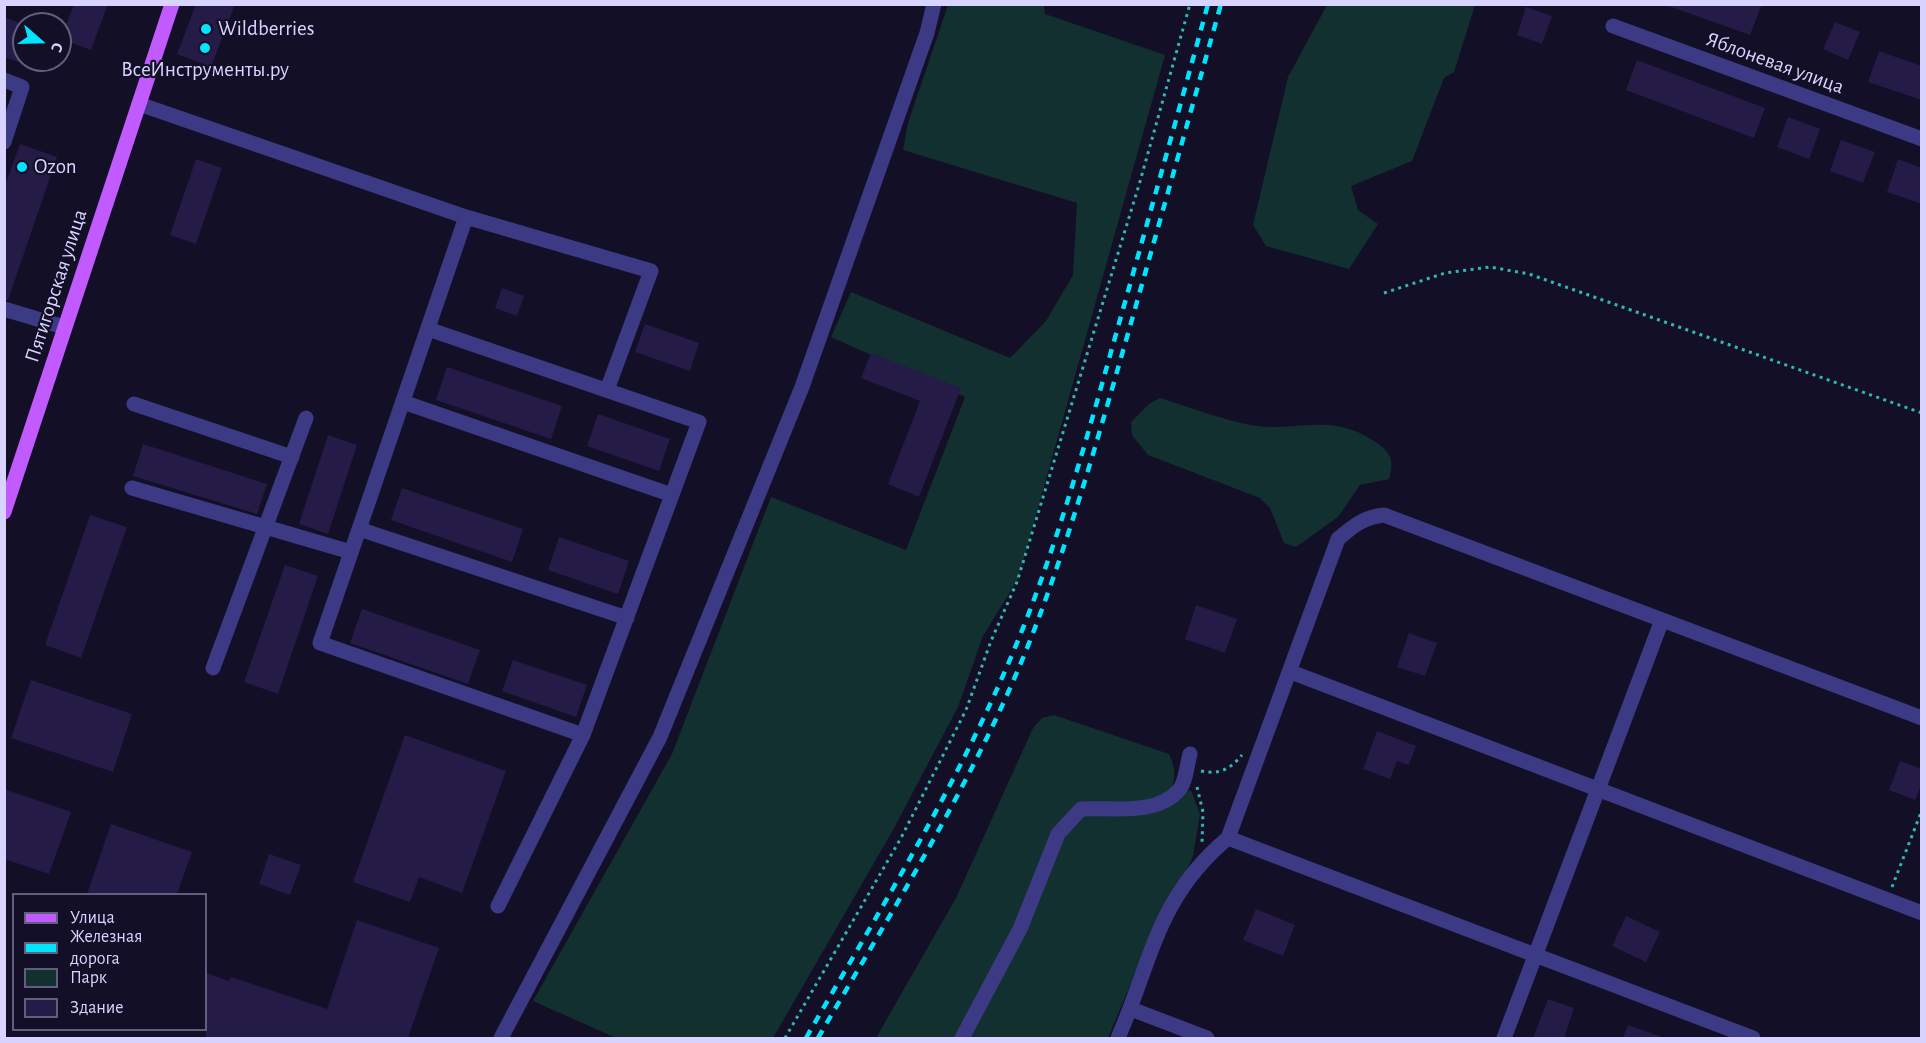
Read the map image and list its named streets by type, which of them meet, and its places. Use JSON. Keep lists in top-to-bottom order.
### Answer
{
  "streets": {
    "main road": ["Пятигорская улица"],
    "street": ["Яблоневая улица"]
  },
  "places": ["Wildberries", "ВсеИнструменты.ру", "Ozon"],
  "legend": [
    "Улица",
    "Железная дорога",
    "Парк",
    "Здание"
  ],
  "north": "right"
}
